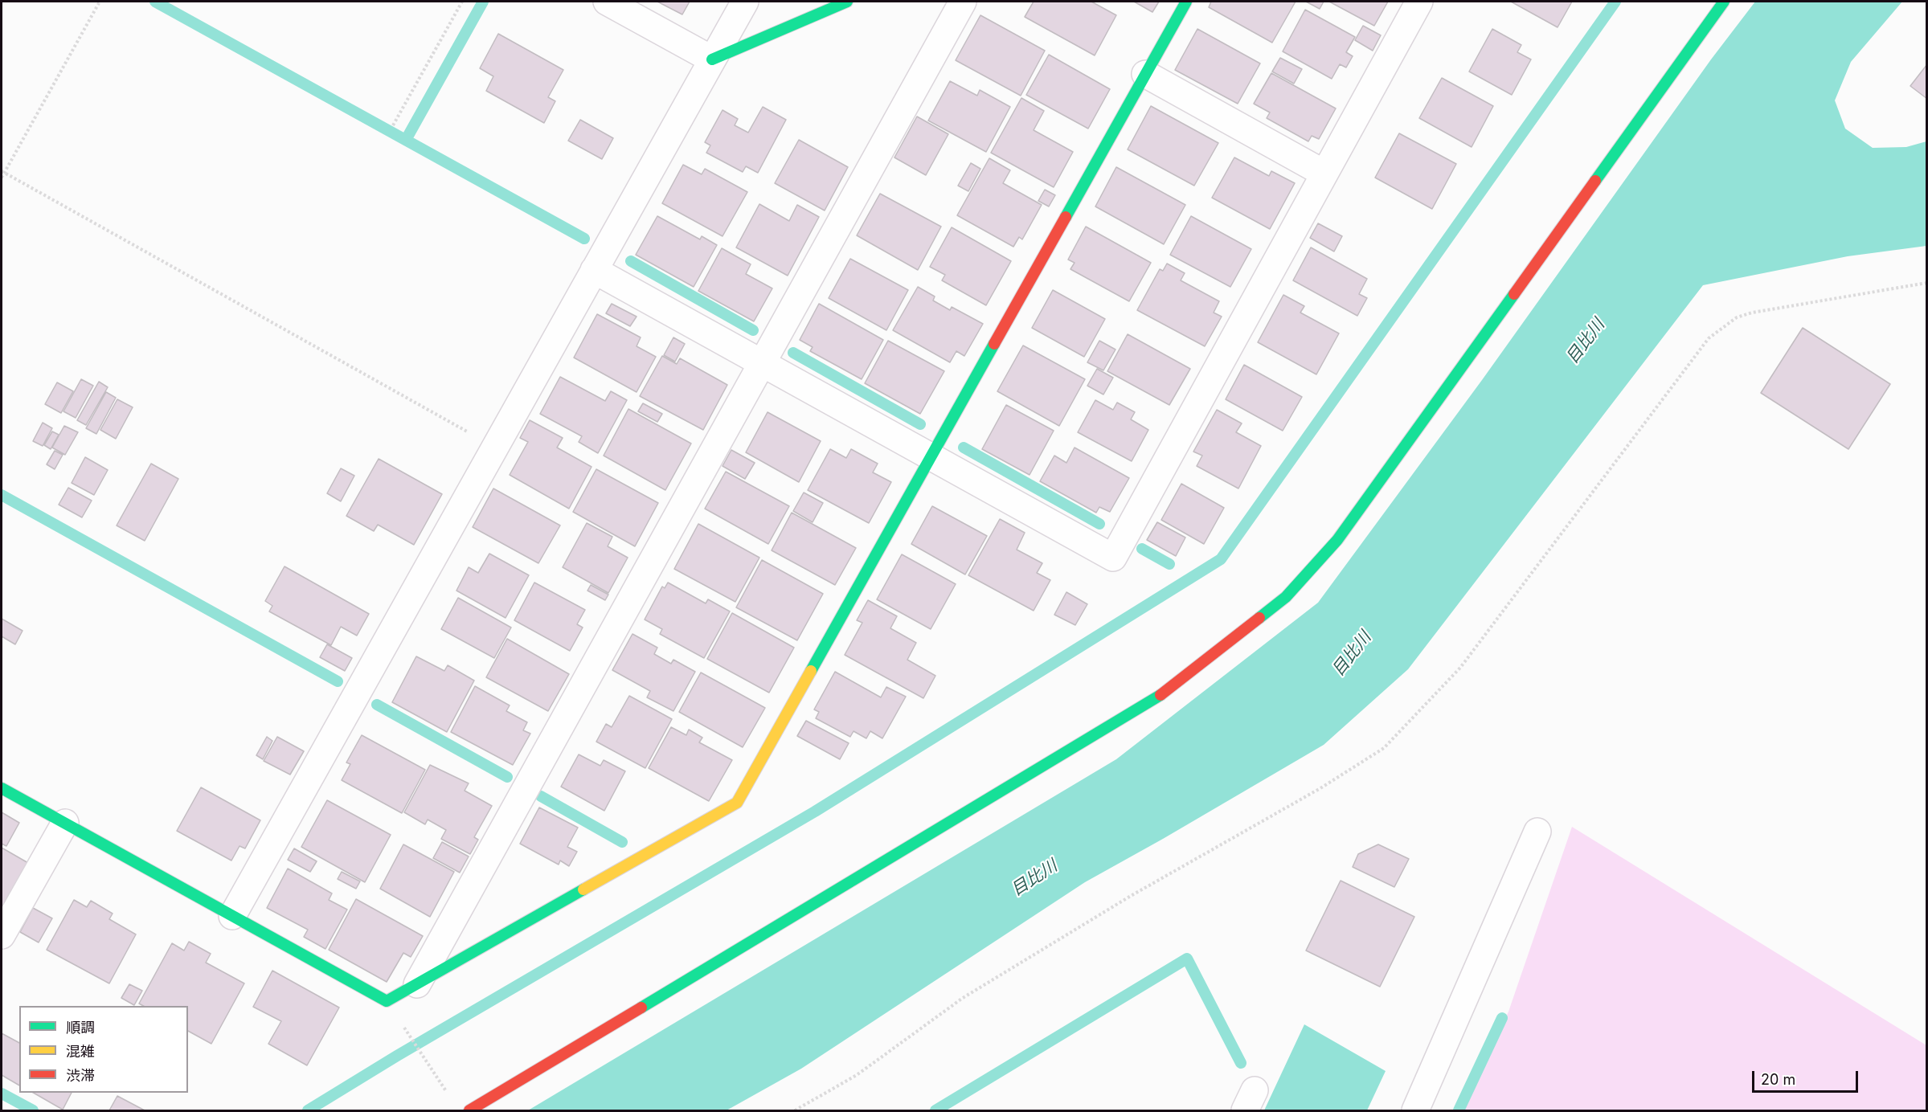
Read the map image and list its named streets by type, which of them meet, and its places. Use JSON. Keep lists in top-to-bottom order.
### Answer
{
  "water": ["目比川"],
  "legend": ["順調", "混雑", "渋滞"],
  "scale_bar": "20 m"
}
